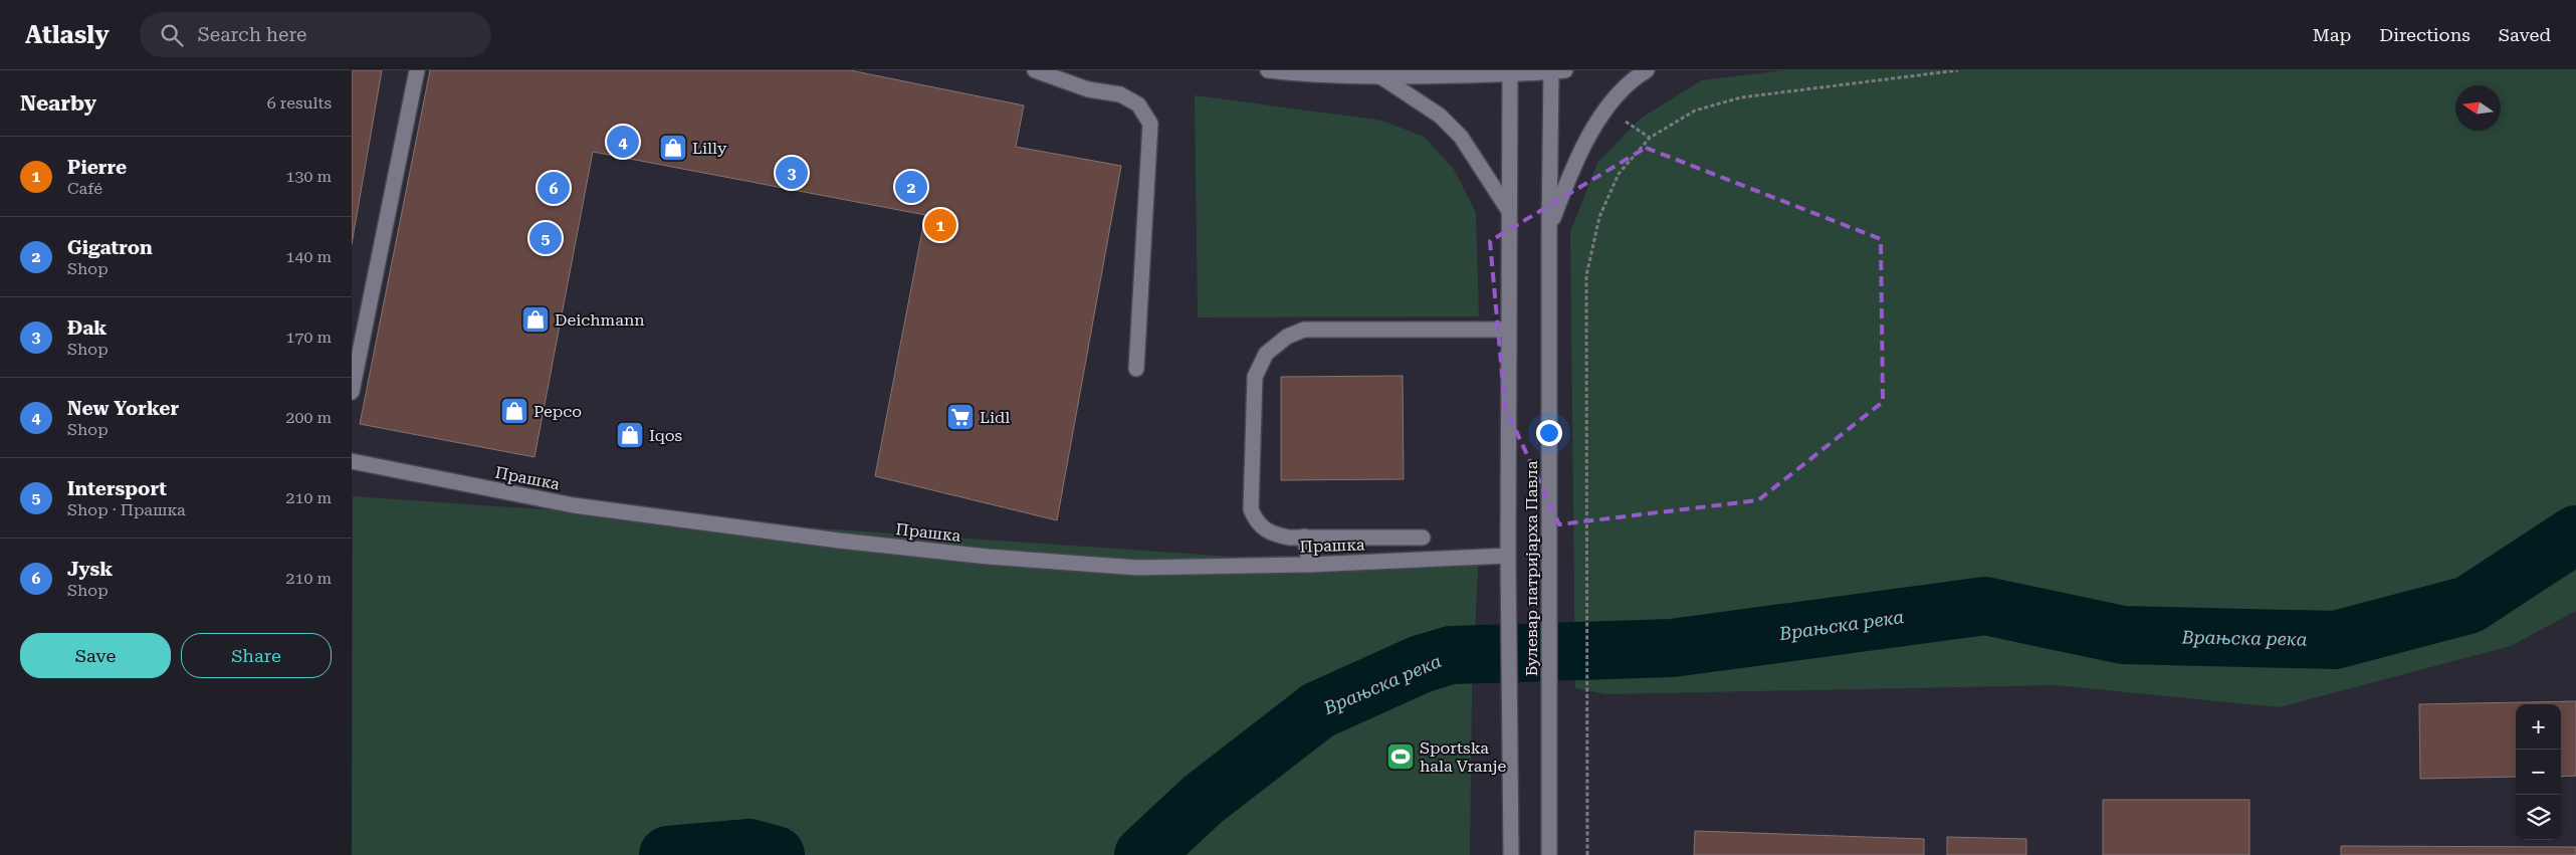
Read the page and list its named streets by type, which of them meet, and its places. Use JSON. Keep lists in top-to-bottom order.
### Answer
{
  "streets": {
    "main road": ["Прашка", "Булевар патријарха Павла"]
  },
  "crossings": [
    ["Прашка", "Булевар патријарха Павла"]
  ],
  "water": ["Врањска река"],
  "places": {
    "shop": [
      "Lilly",
      "Deichmann",
      "Pepco",
      "Iqos"
    ],
    "supermarket": ["Lidl"],
    "sports": ["Sportska hala Vranje"]
  },
  "north": "left",
  "page": {
    "header": "Atlasly",
    "search": "Search here",
    "nav": ["Map", "Directions", "Saved"],
    "heading": ["Nearby", "6 results"],
    "pins": [
      "4",
      "3",
      "2",
      "6",
      "1",
      "5"
    ],
    "list": [
      {
        "mark": "1",
        "name": "Pierre",
        "note": "Café",
        "value": "130 m"
      },
      {
        "mark": "2",
        "name": "Gigatron",
        "note": "Shop",
        "value": "140 m"
      },
      {
        "mark": "3",
        "name": "Đak",
        "note": "Shop",
        "value": "170 m"
      },
      {
        "mark": "4",
        "name": "New Yorker",
        "note": "Shop",
        "value": "200 m"
      },
      {
        "mark": "5",
        "name": "Intersport",
        "note": "Shop · Прашка",
        "value": "210 m"
      },
      {
        "mark": "6",
        "name": "Jysk",
        "note": "Shop",
        "value": "210 m"
      }
    ],
    "buttons": ["Save", "Share"],
    "map_buttons": ["+", "−"]
  }
}
